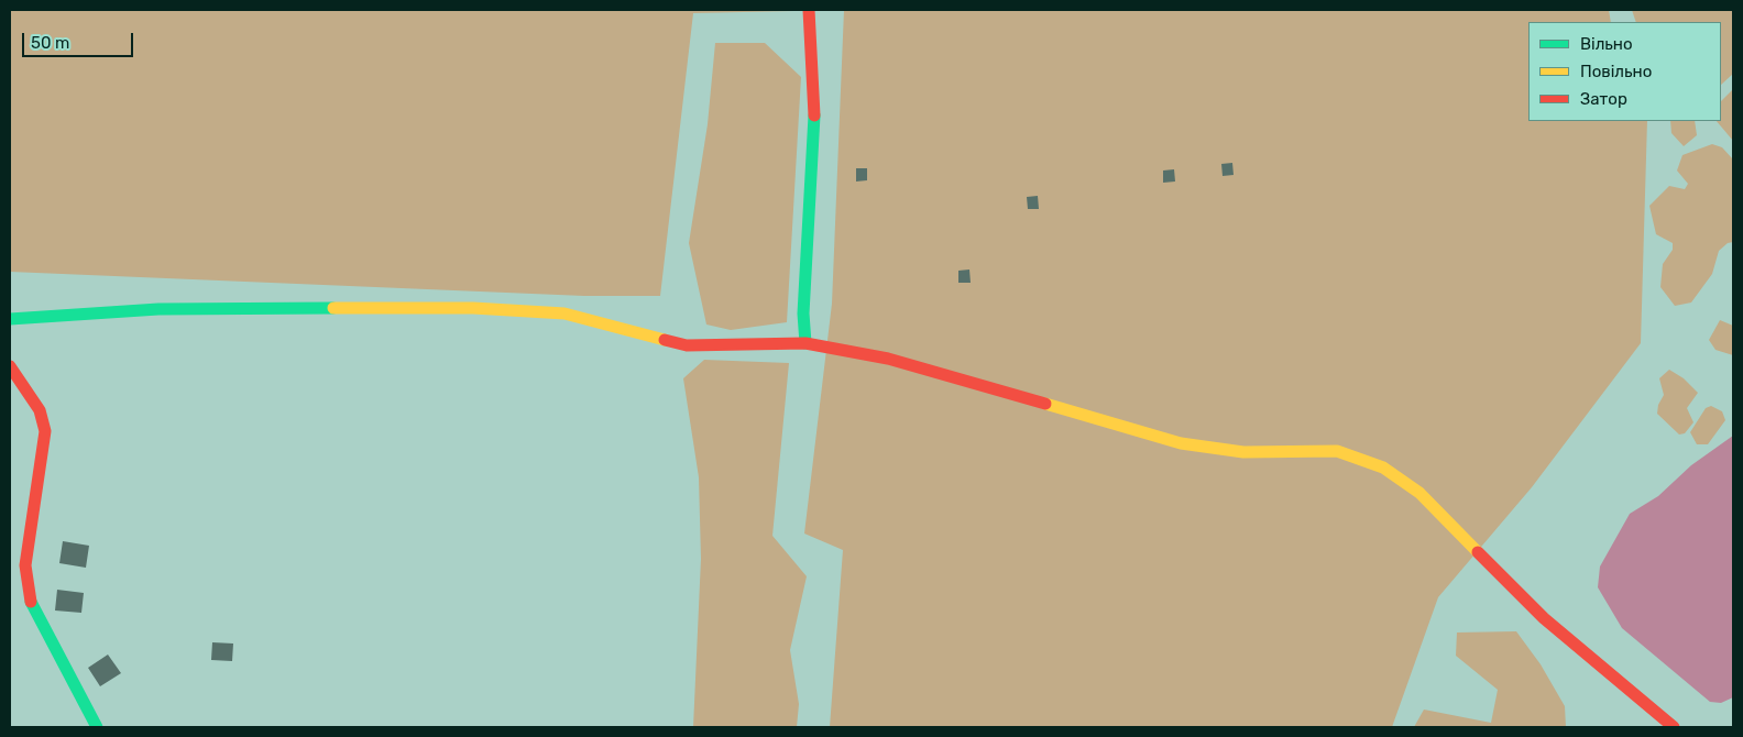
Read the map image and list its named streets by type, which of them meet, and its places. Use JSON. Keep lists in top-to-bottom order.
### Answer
{
  "legend": ["Вільно", "Повільно", "Затор"],
  "scale_bar": "50 m"
}
